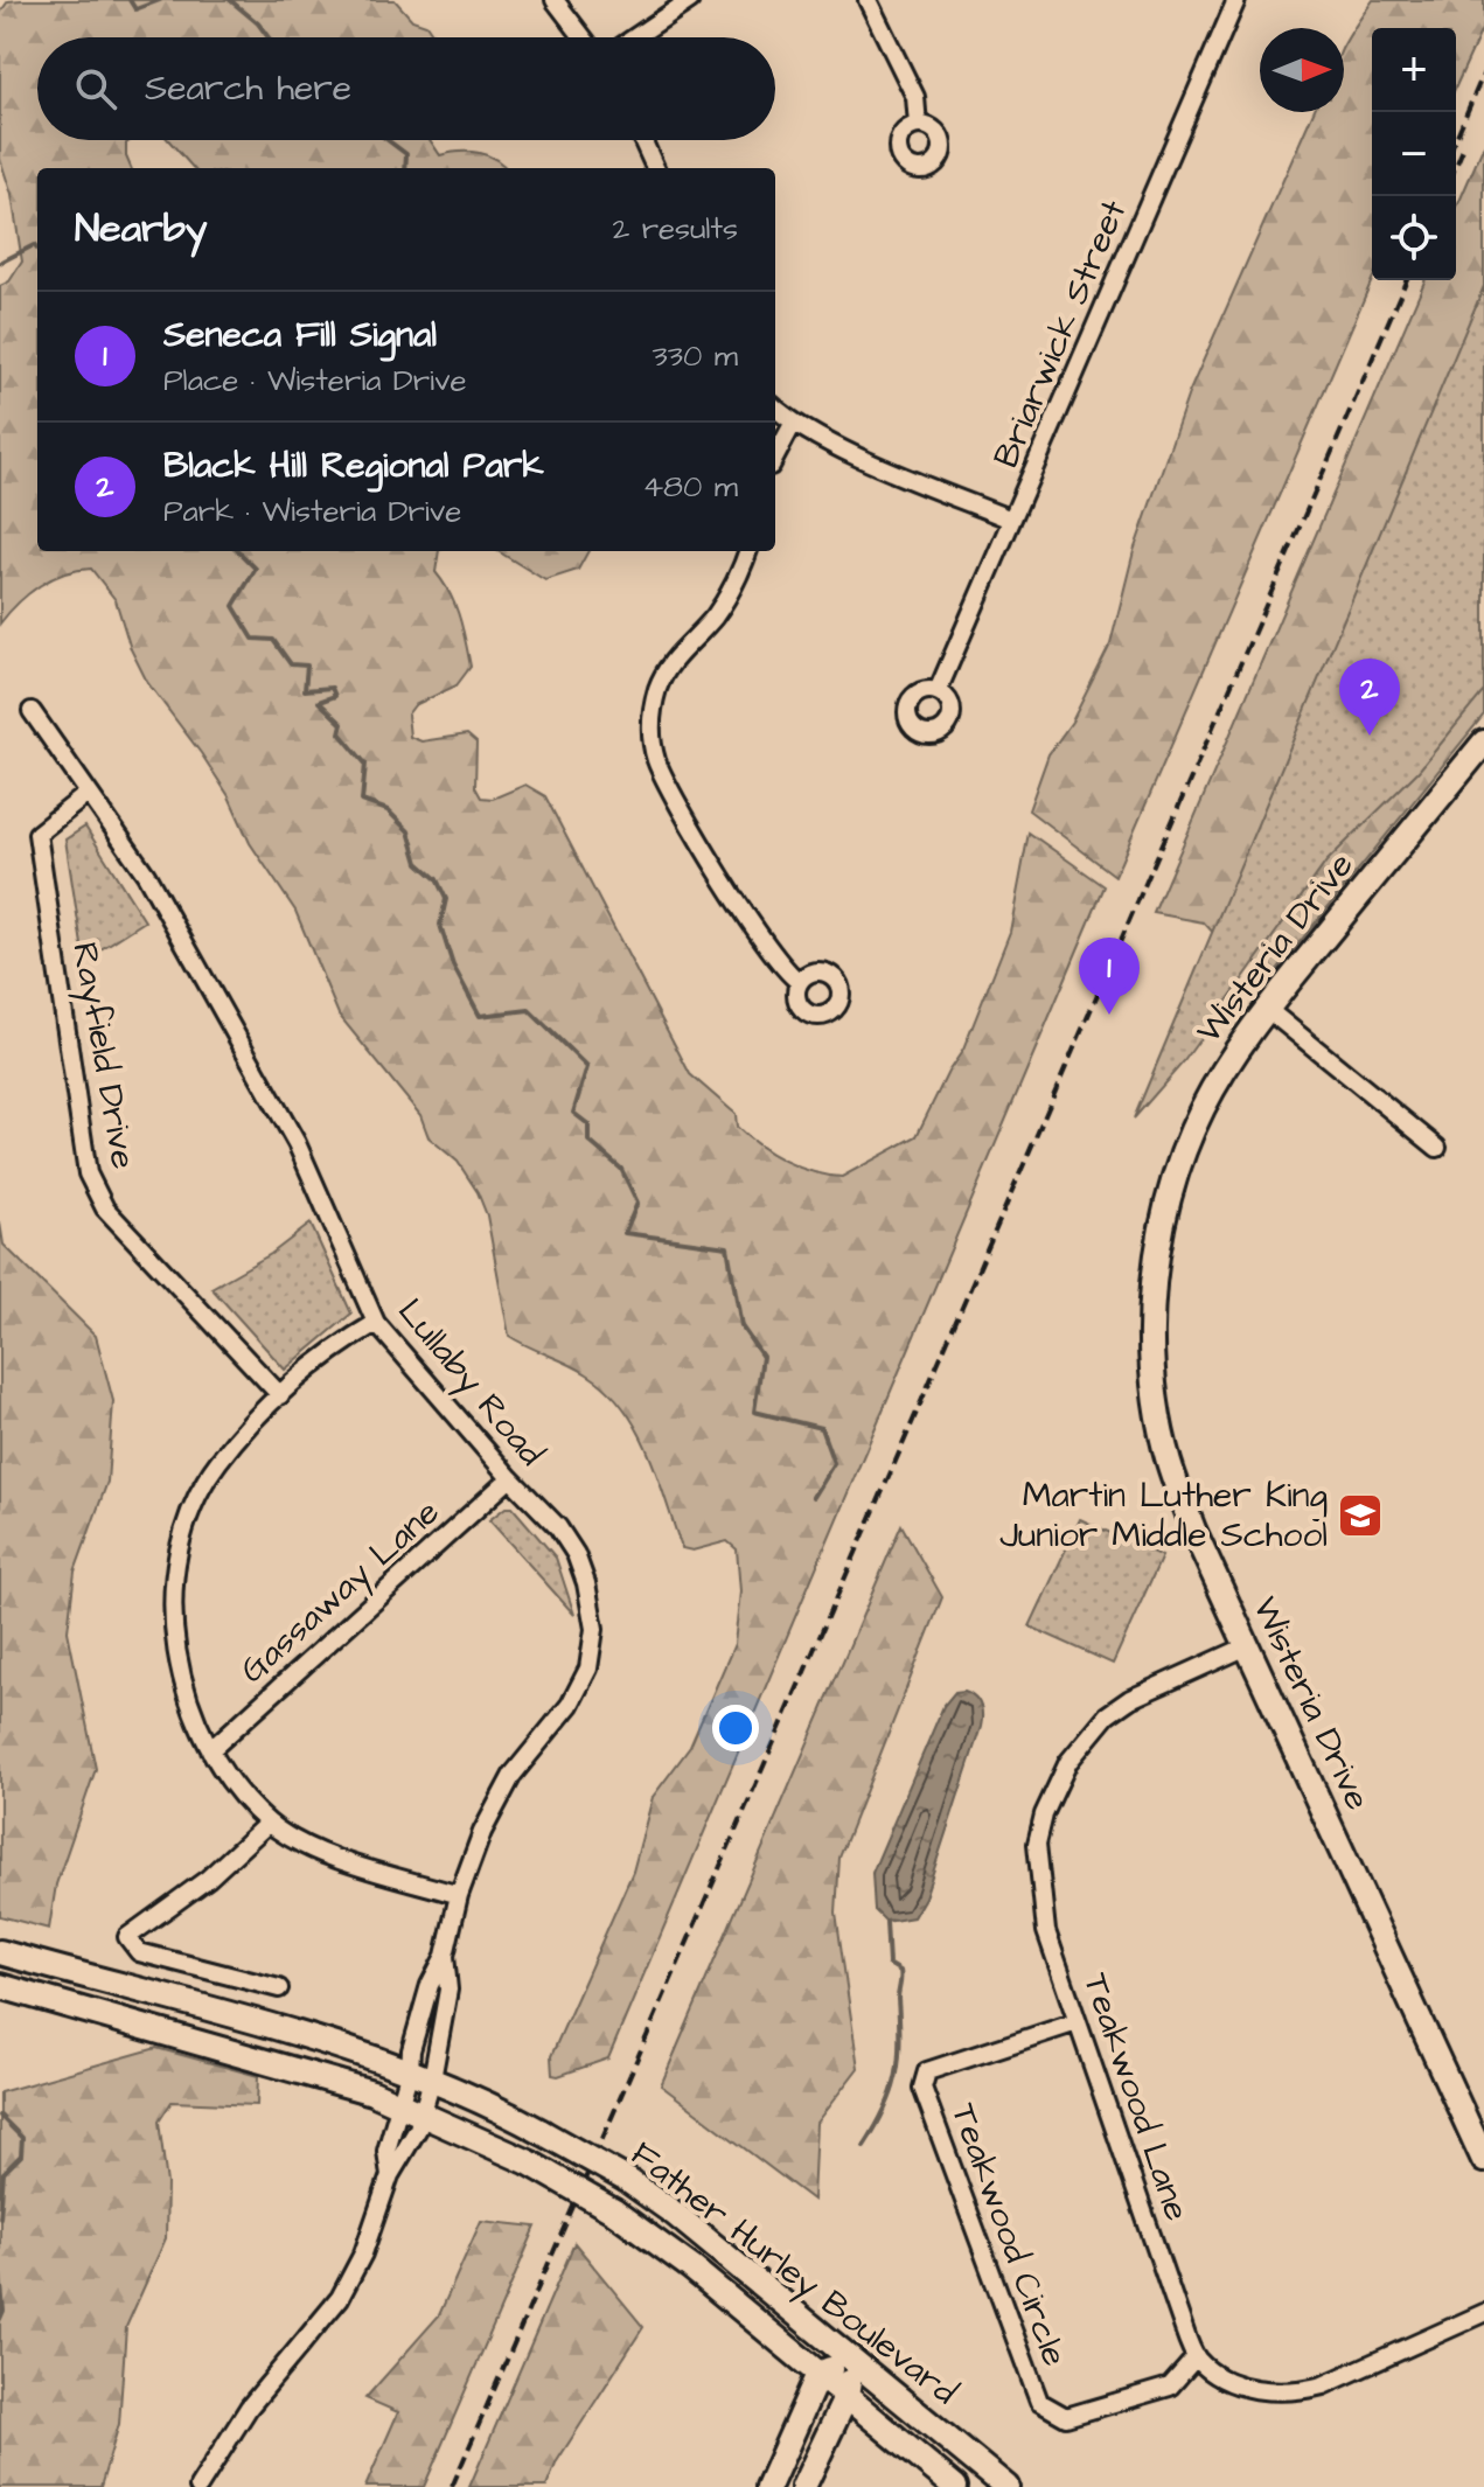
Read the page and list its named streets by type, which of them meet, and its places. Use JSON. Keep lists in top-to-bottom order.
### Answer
{
  "streets": {
    "main road": ["Wisteria Drive", "Father Hurley Boulevard"],
    "street": [
      "Briarwick Street",
      "Rayfield Drive",
      "Lullaby Road",
      "Gassaway Lane",
      "Teakwood Lane",
      "Teakwood Circle"
    ]
  },
  "crossings": [
    ["Wisteria Drive", "Teakwood Lane"],
    ["Rayfield Drive", "Lullaby Road"],
    ["Lullaby Road", "Gassaway Lane"],
    ["Lullaby Road", "Father Hurley Boulevard"],
    ["Teakwood Lane", "Teakwood Circle"]
  ],
  "places": {
    "school or university": ["Martin Luther King Junior Middle School"]
  },
  "north": "right",
  "page": {
    "map_buttons": ["+", "−"],
    "search": "Search here",
    "heading": ["Nearby", "2 results"],
    "list": [
      {
        "mark": "1",
        "name": "Seneca Fill Signal",
        "note": "Place · Wisteria Drive",
        "value": "330 m"
      },
      {
        "mark": "2",
        "name": "Black Hill Regional Park",
        "note": "Park · Wisteria Drive",
        "value": "480 m"
      }
    ],
    "pins": ["2", "1"]
  }
}
